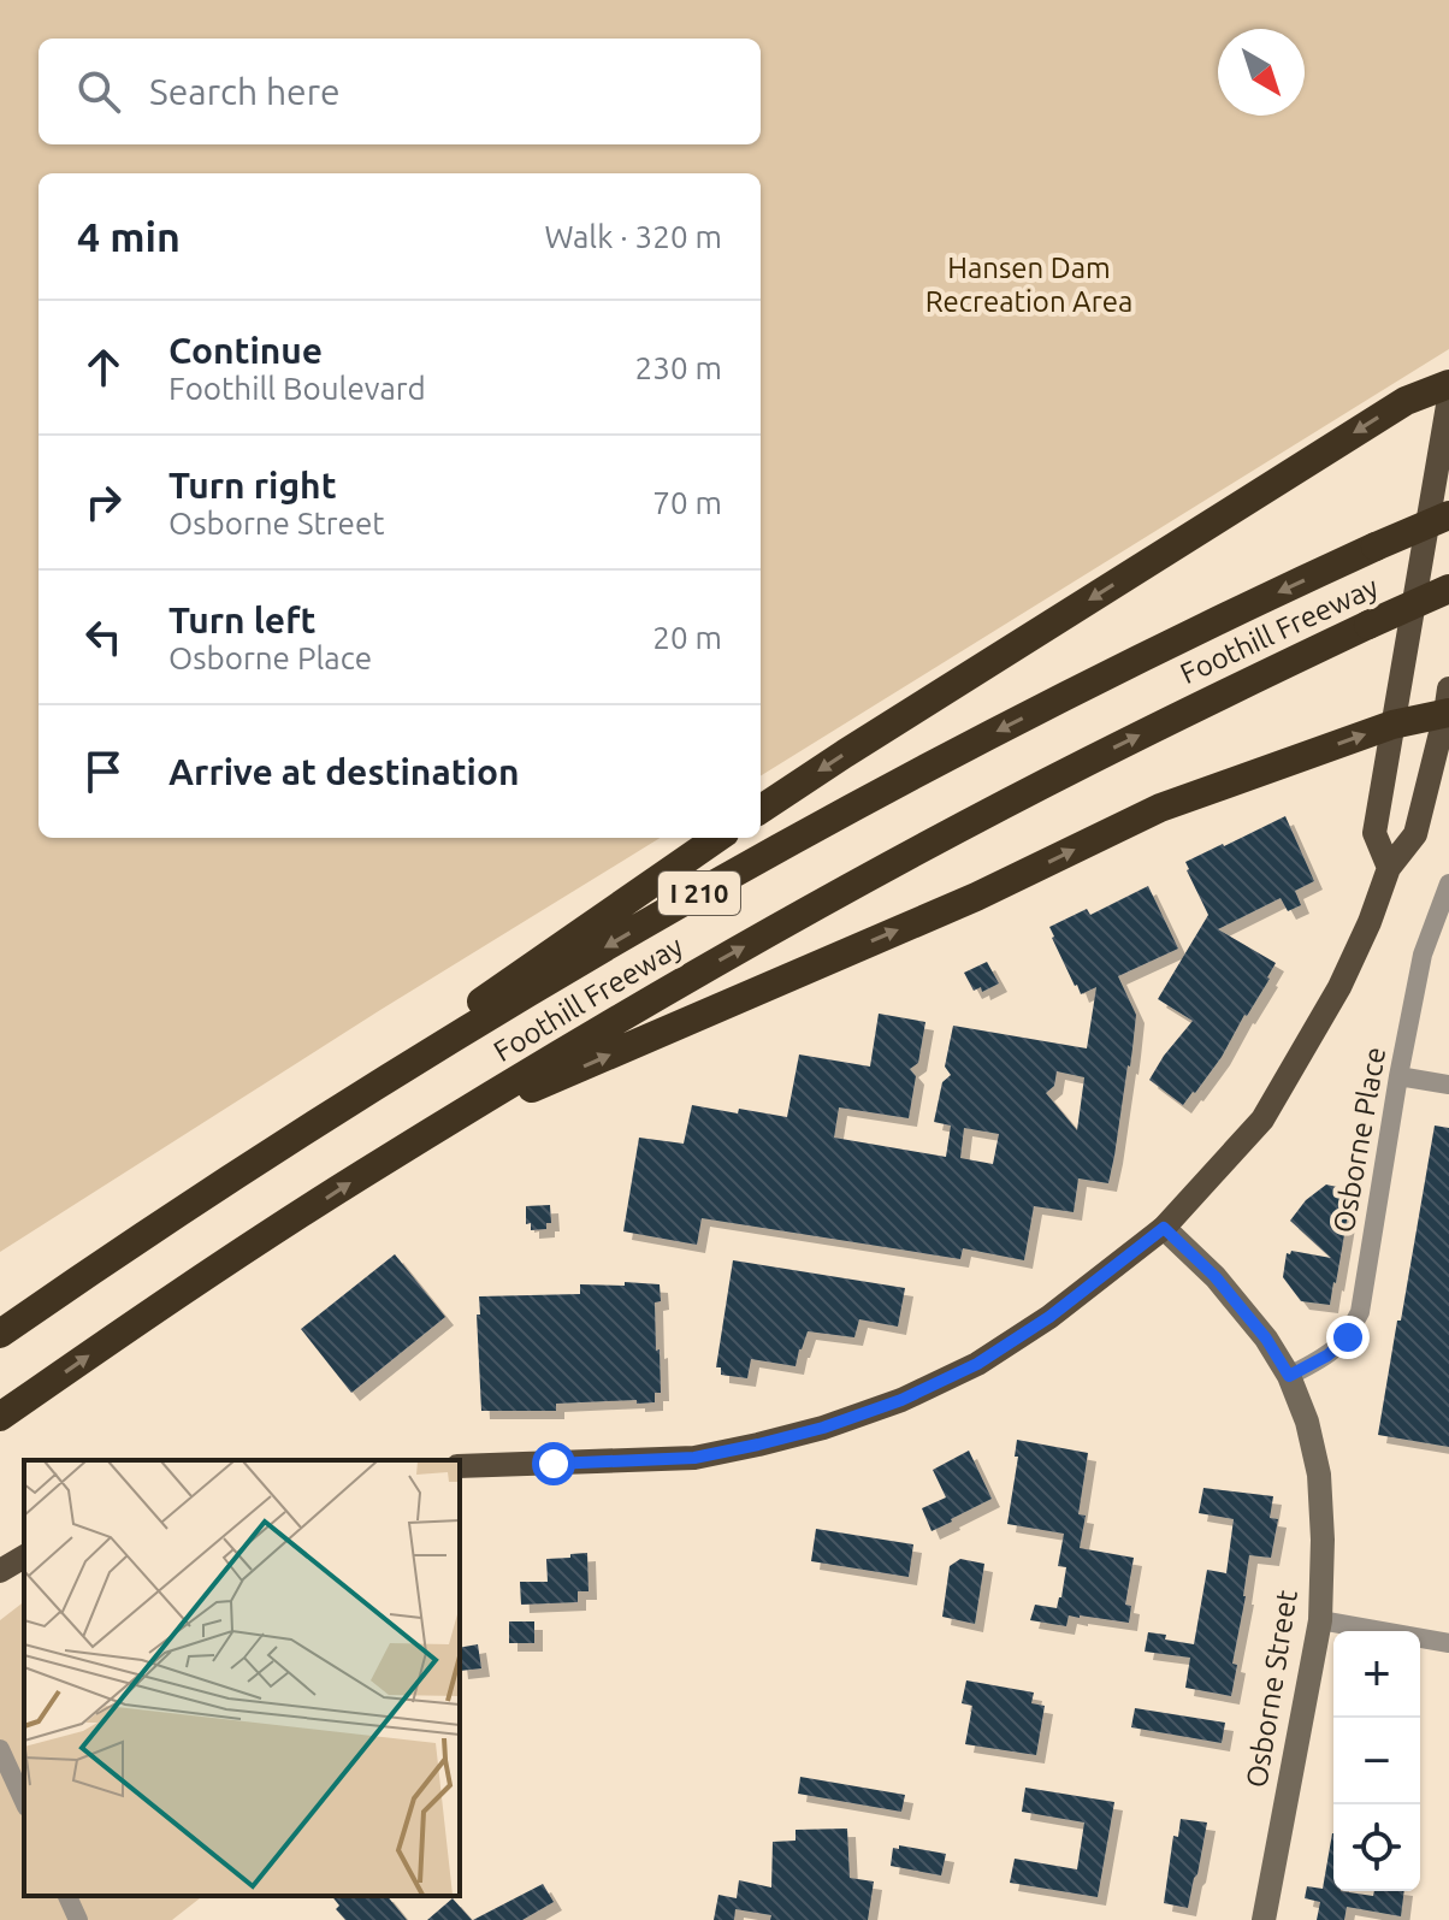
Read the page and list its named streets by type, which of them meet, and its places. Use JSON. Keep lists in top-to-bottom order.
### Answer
{
  "streets": {
    "highway": ["Foothill Freeway", "I 210"],
    "main road": ["Osborne Street"],
    "street": ["Osborne Place"]
  },
  "crossings": [
    ["Osborne Place", "Osborne Street"]
  ],
  "parks": ["Hansen Dam Recreation Area"],
  "north": "bottom right",
  "page": {
    "search": "Search here",
    "heading": ["4 min", "Walk · 320 m"],
    "list": [
      ["Continue", "Foothill Boulevard", "230 m"],
      ["Turn right", "Osborne Street", "70 m"],
      ["Turn left", "Osborne Place", "20 m"],
      "Arrive at destination"
    ],
    "map_buttons": ["+", "−"]
  }
}
